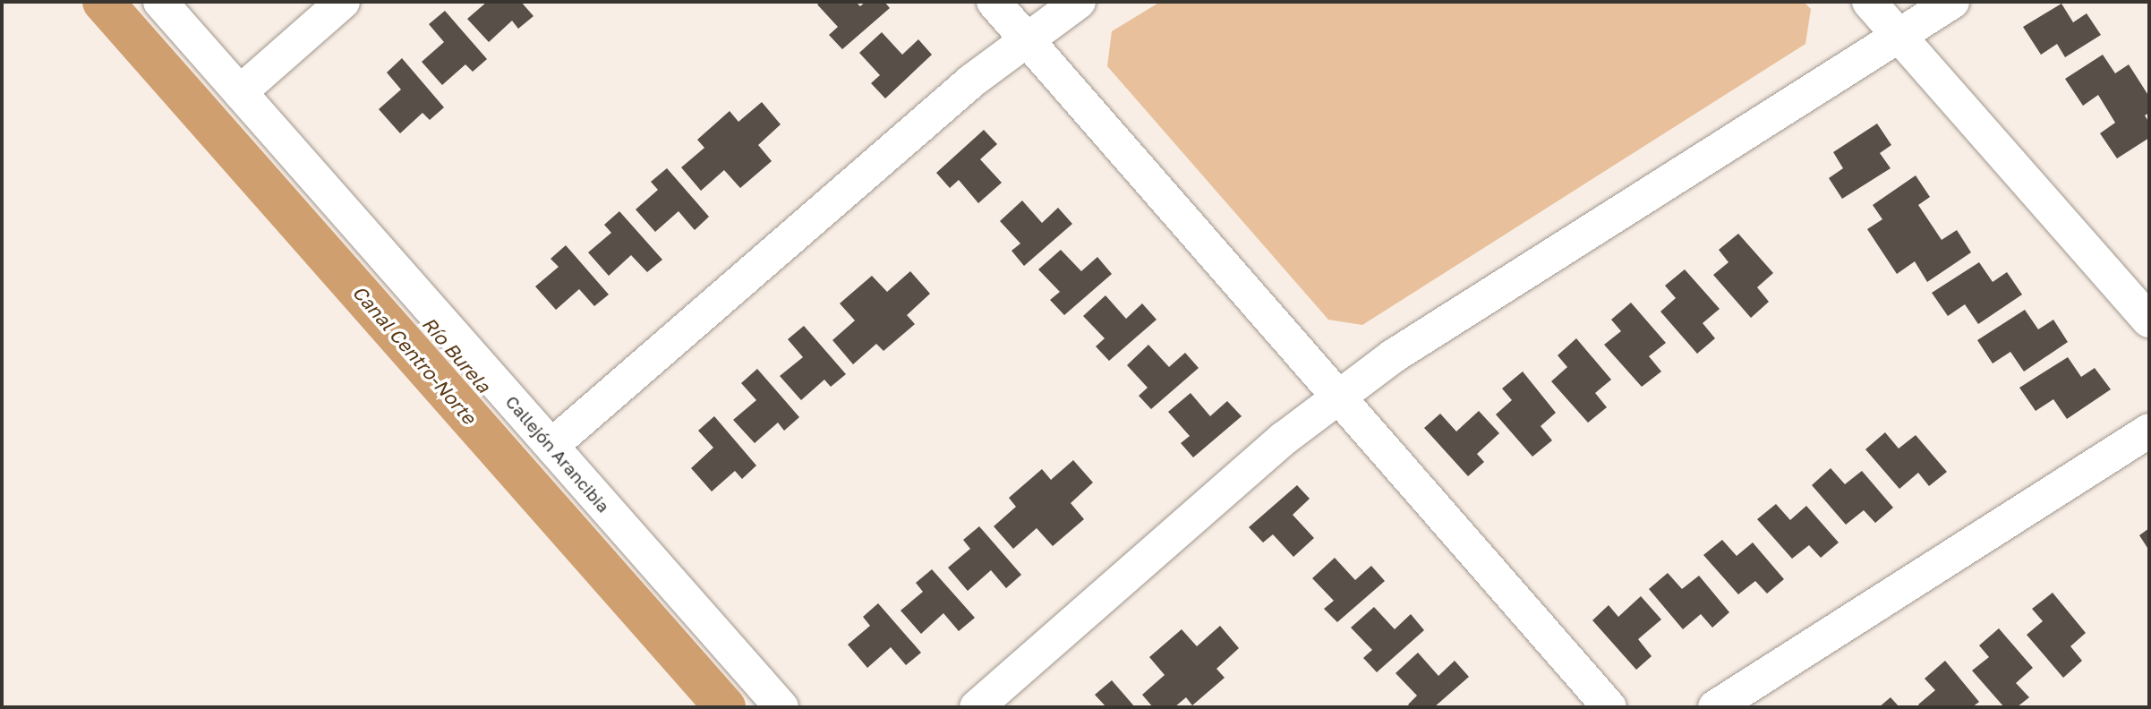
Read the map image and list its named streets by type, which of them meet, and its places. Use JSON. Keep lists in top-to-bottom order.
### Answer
{
  "streets": {
    "street": ["Callejón Arancibia"]
  },
  "water": ["Canal Centro-Norte", "Río Burela"]
}
